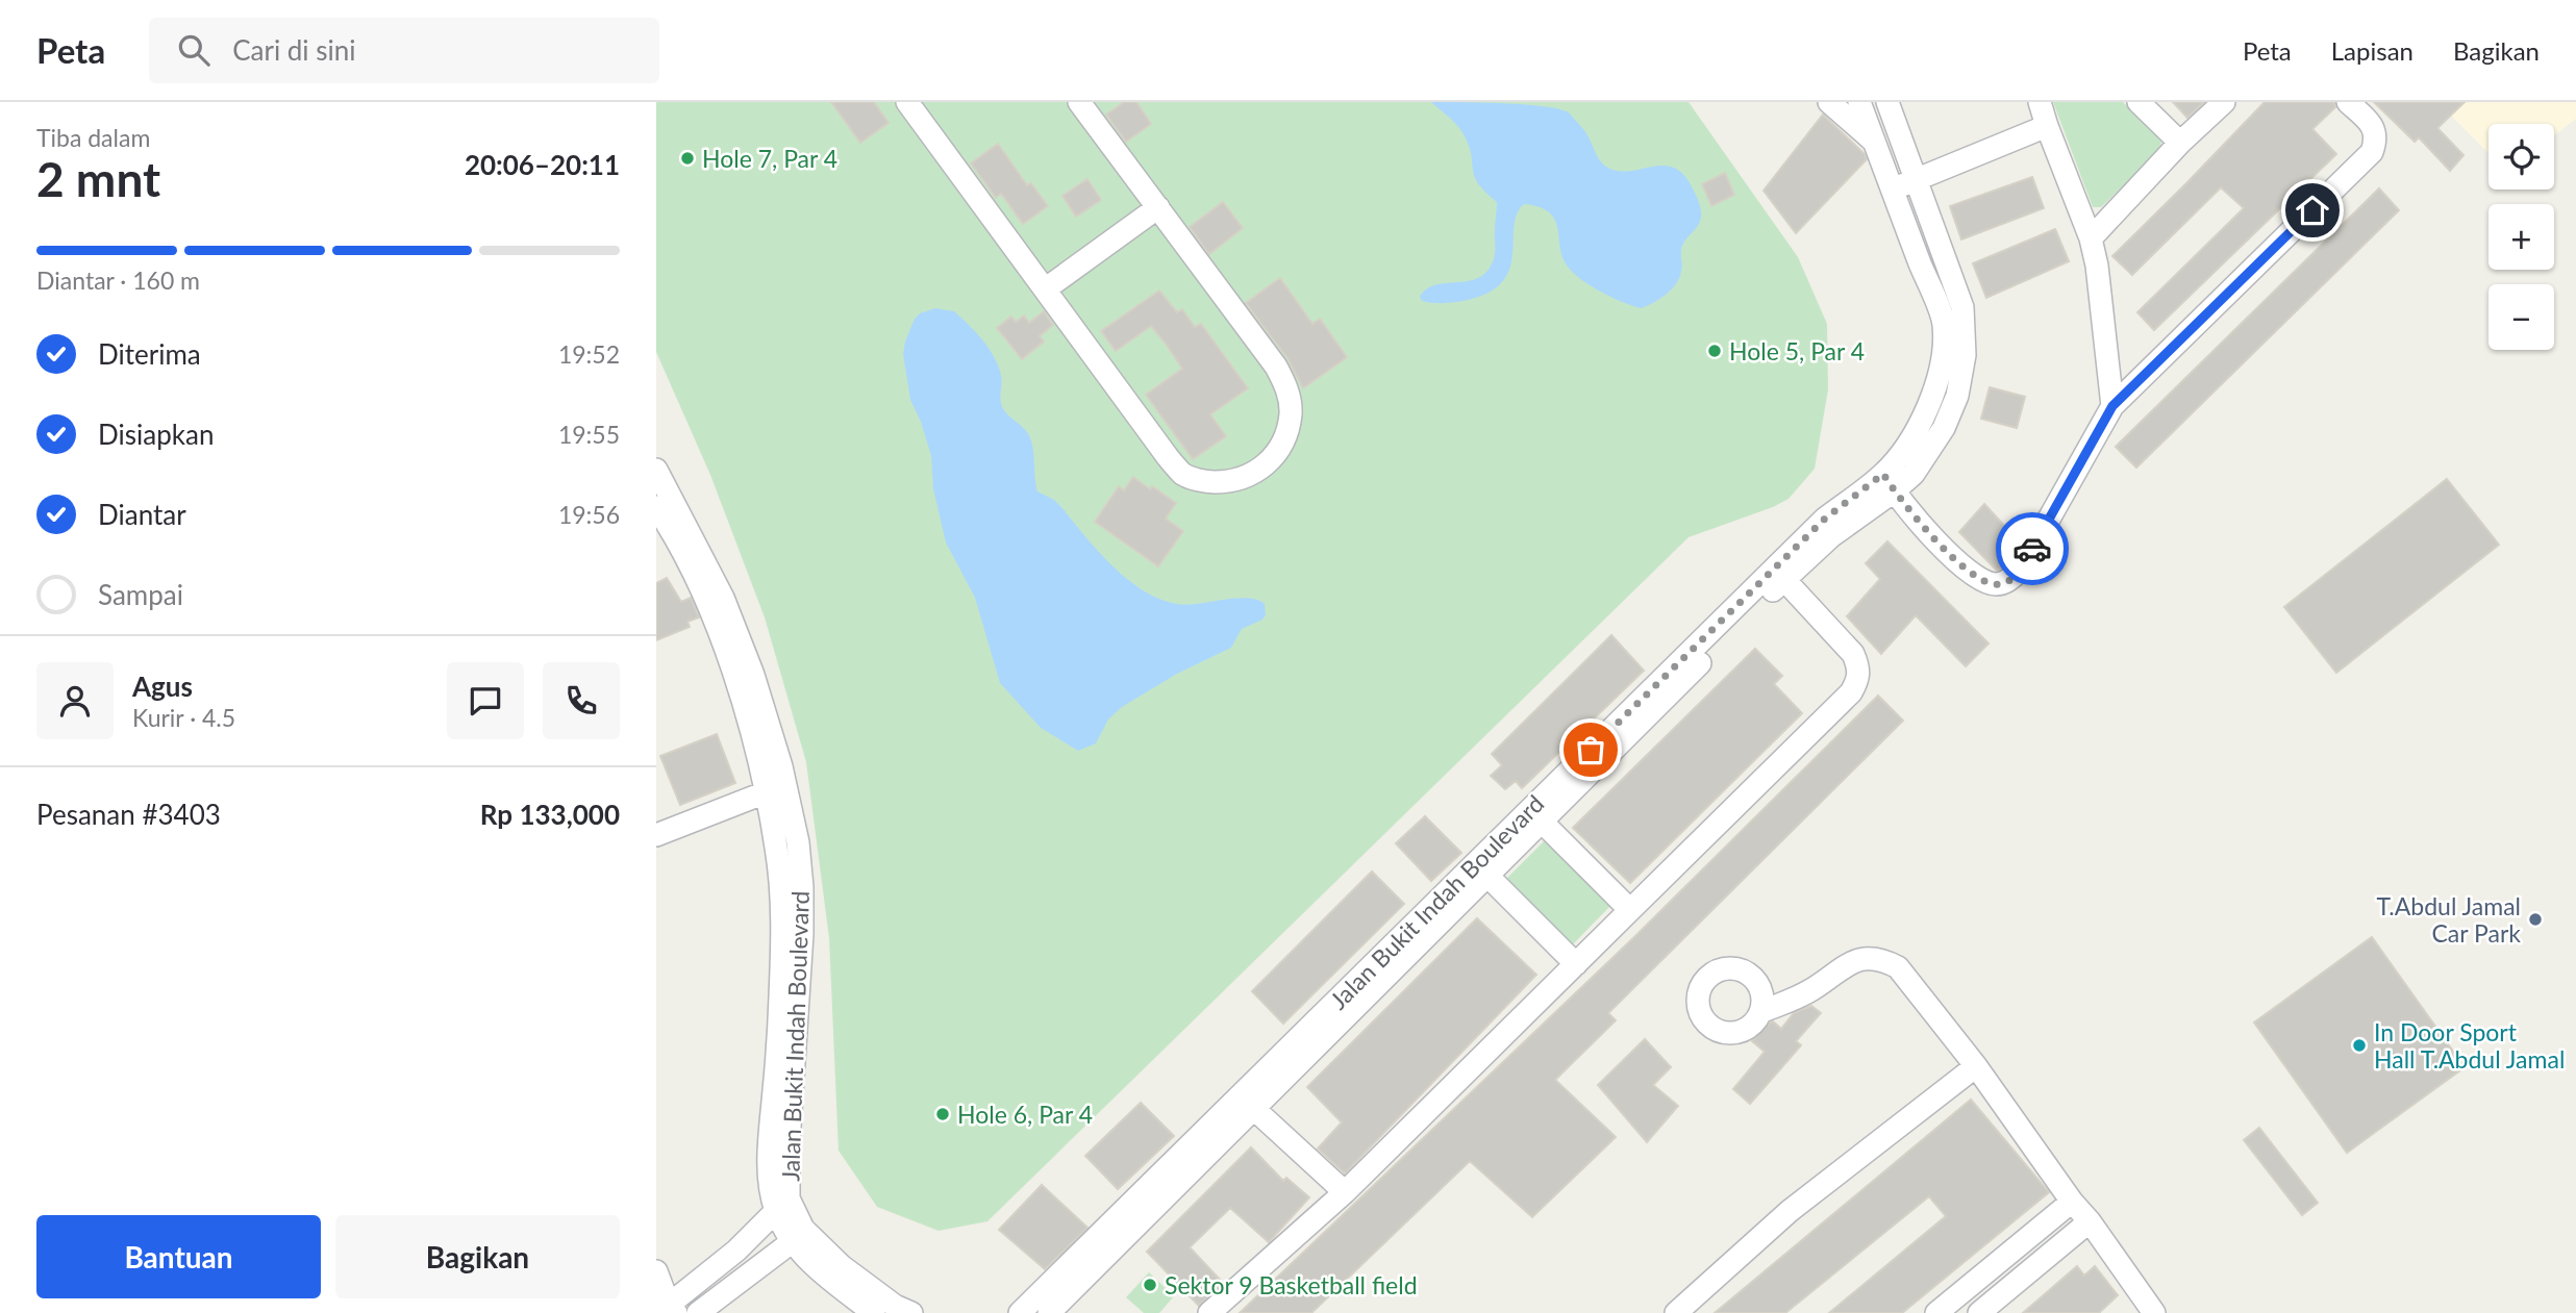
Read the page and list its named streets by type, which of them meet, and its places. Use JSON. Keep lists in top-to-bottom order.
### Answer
{
  "streets": {
    "street": ["Jalan Bukit Indah Boulevard"]
  },
  "places": [
    "Hole 7, Par 4",
    "Hole 5, Par 4",
    "T.Abdul Jamal Car Park",
    "In Door Sport Hall T.Abdul Jamal",
    "Hole 6, Par 4",
    "Sektor 9 Basketball field"
  ],
  "page": {
    "header": "Peta",
    "search": "Cari di sini",
    "nav": ["Peta", "Lapisan", "Bagikan"],
    "heading": ["2 mnt", "Tiba dalam", "20:06–20:11"],
    "panel": [
      "Agus",
      "Kurir · 4.5",
      "Pesanan #3403",
      "Rp 133,000"
    ],
    "map_buttons": ["+", "−"],
    "bar": "Diantar · 160 m",
    "list": [
      ["Diterima", "19:52"],
      ["Disiapkan", "19:55"],
      ["Diantar", "19:56"],
      "Sampai"
    ],
    "buttons": ["Bantuan", "Bagikan"]
  }
}
